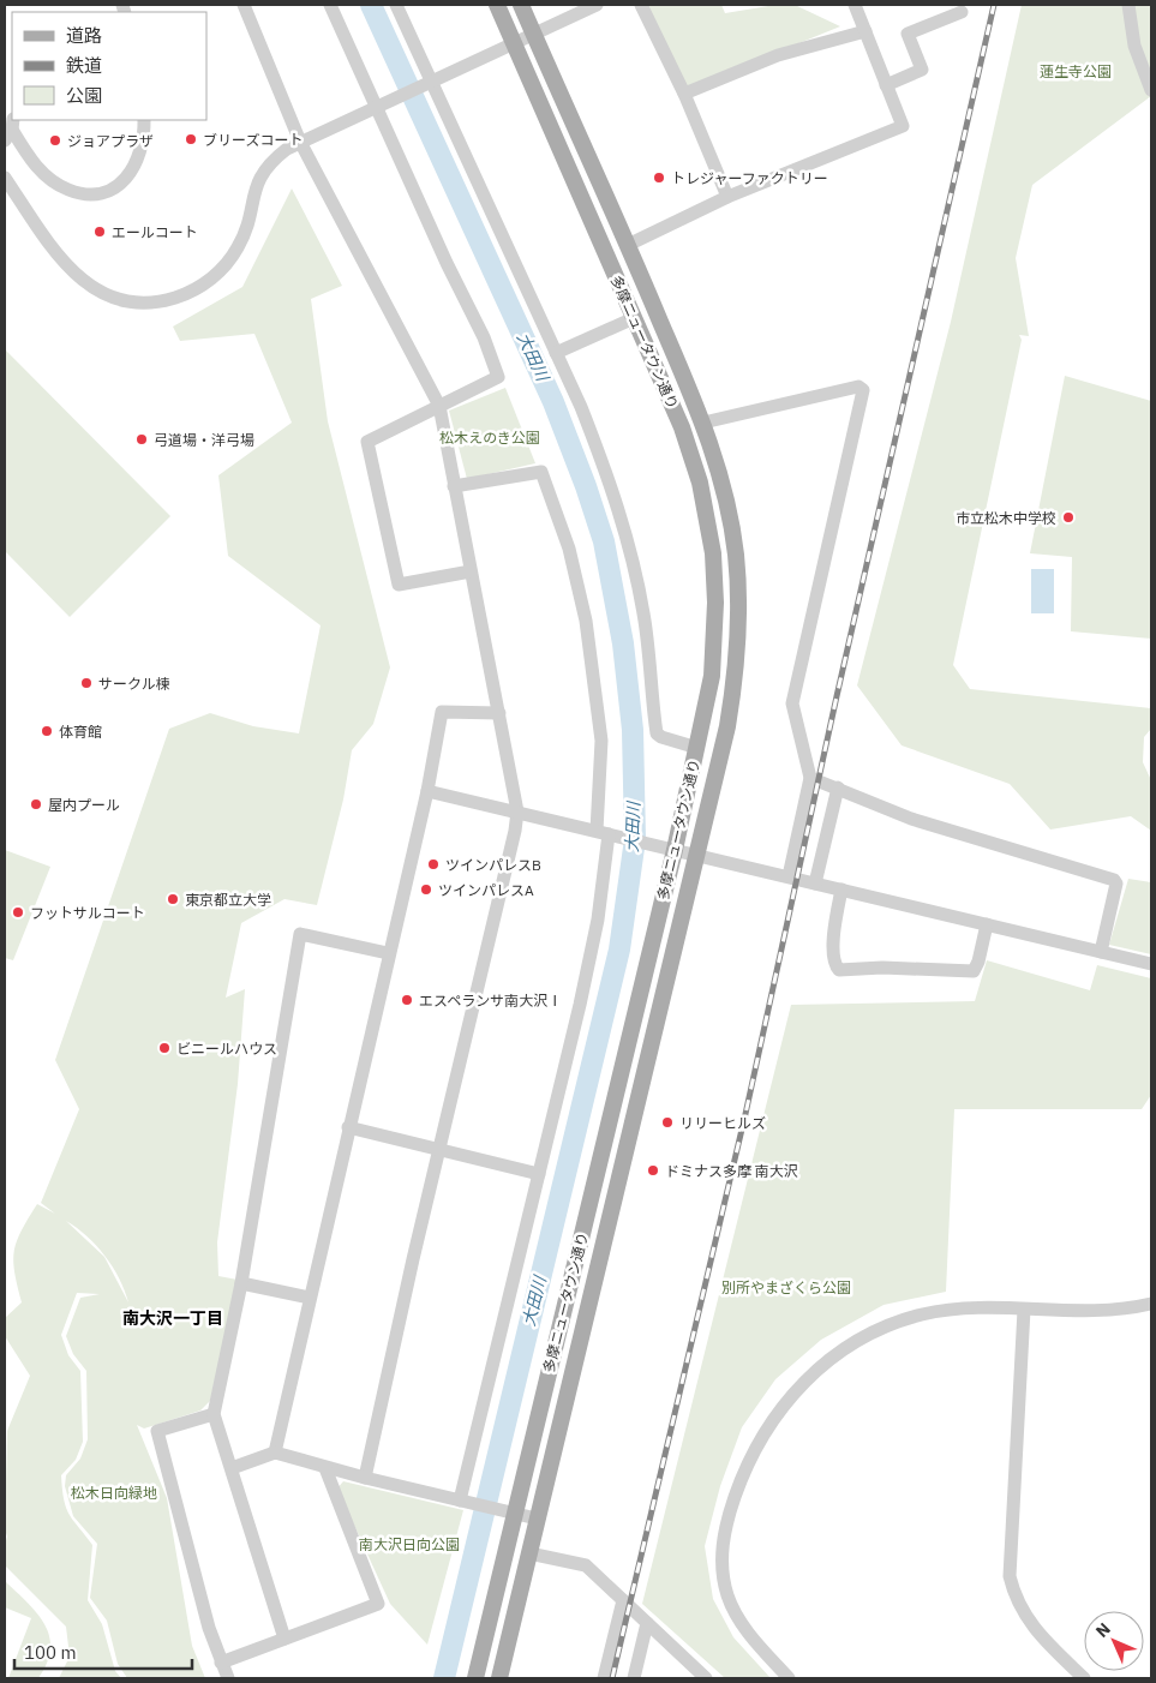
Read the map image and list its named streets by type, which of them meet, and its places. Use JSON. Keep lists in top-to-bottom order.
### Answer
{
  "streets": {
    "main road": ["多摩ニュータウン通り"]
  },
  "districts": ["南大沢一丁目"],
  "water": ["大田川"],
  "parks": [
    "蓮生寺公園",
    "松木えのき公園",
    "別所やまざくら公園",
    "松木日向緑地",
    "南大沢日向公園"
  ],
  "places": [
    "ブリーズコート",
    "ジョアプラザ",
    "トレジャーファクトリー",
    "エールコート",
    "弓道場・洋弓場",
    "市立松木中学校",
    "サークル棟",
    "体育館",
    "屋内プール",
    "ツインパレスB",
    "ツインパレスA",
    "東京都立大学",
    "フットサルコート",
    "エスペランサ南大沢Ⅰ",
    "ビニールハウス",
    "リリーヒルズ",
    "ドミナス多摩 南大沢"
  ],
  "legend": ["道路", "鉄道", "公園"],
  "scale_bar": "100 m",
  "north": "top left"
}
